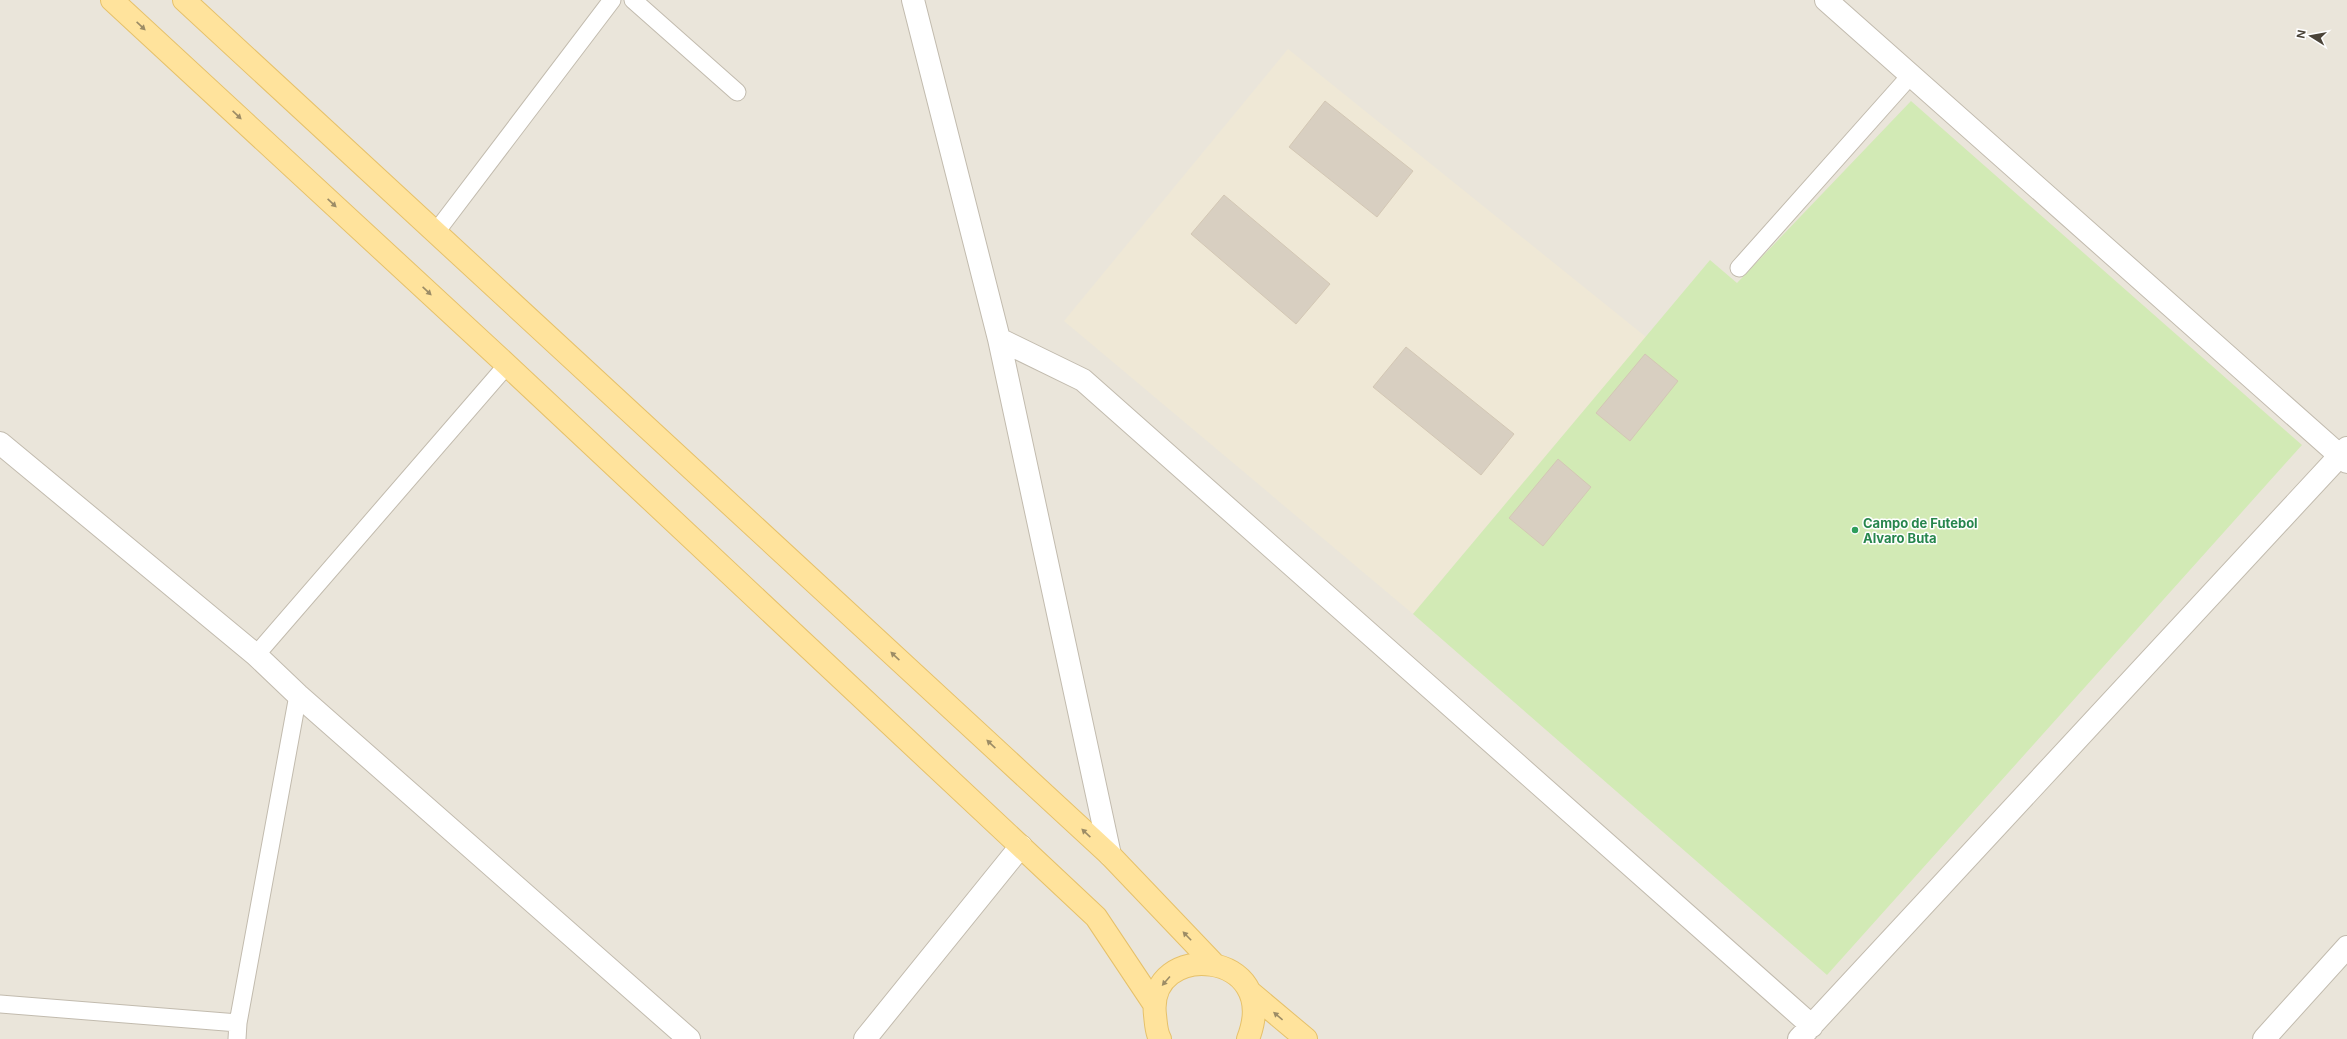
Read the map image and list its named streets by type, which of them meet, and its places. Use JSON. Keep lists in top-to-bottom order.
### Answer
{
  "places": ["Campo de Futebol Alvaro Buta"],
  "north": "left"
}
